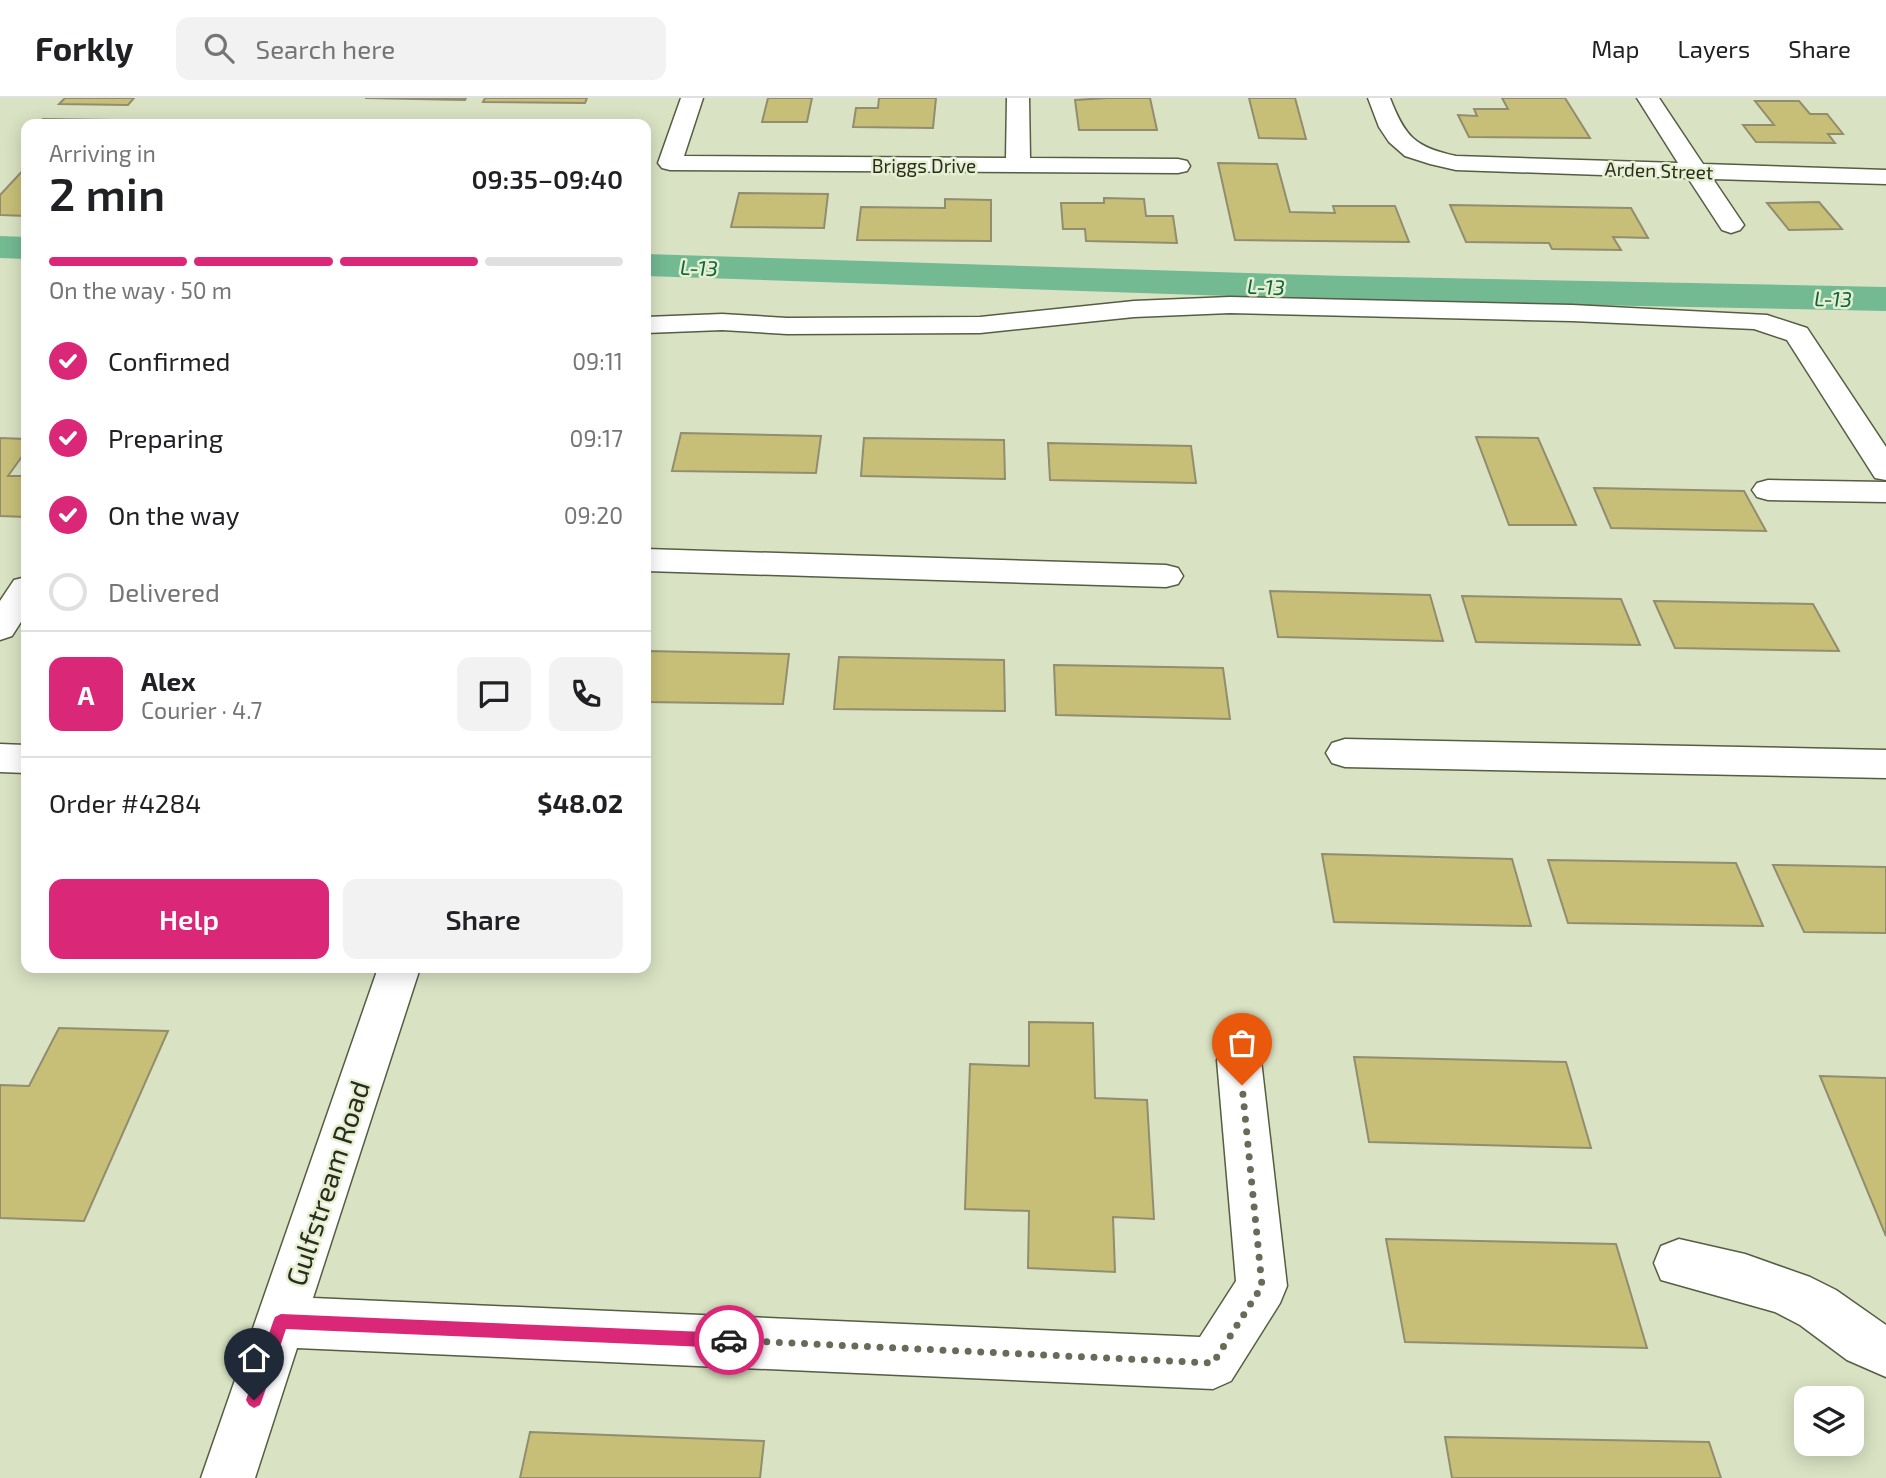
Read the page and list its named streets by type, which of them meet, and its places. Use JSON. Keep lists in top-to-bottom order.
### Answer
{
  "streets": {
    "street": ["Briggs Drive", "Arden Street", "Gulfstream Road"]
  },
  "water": ["L-13"],
  "page": {
    "header": "Forkly",
    "search": "Search here",
    "nav": ["Map", "Layers", "Share"],
    "heading": ["2 min", "Arriving in", "09:35–09:40"],
    "panel": [
      "Alex",
      "Courier · 4.7",
      "Order #4284",
      "$48.02"
    ],
    "bar": "On the way · 50 m",
    "list": [
      ["Confirmed", "09:11"],
      ["Preparing", "09:17"],
      ["On the way", "09:20"],
      "Delivered"
    ],
    "round": "A",
    "buttons": ["Help", "Share"]
  }
}
